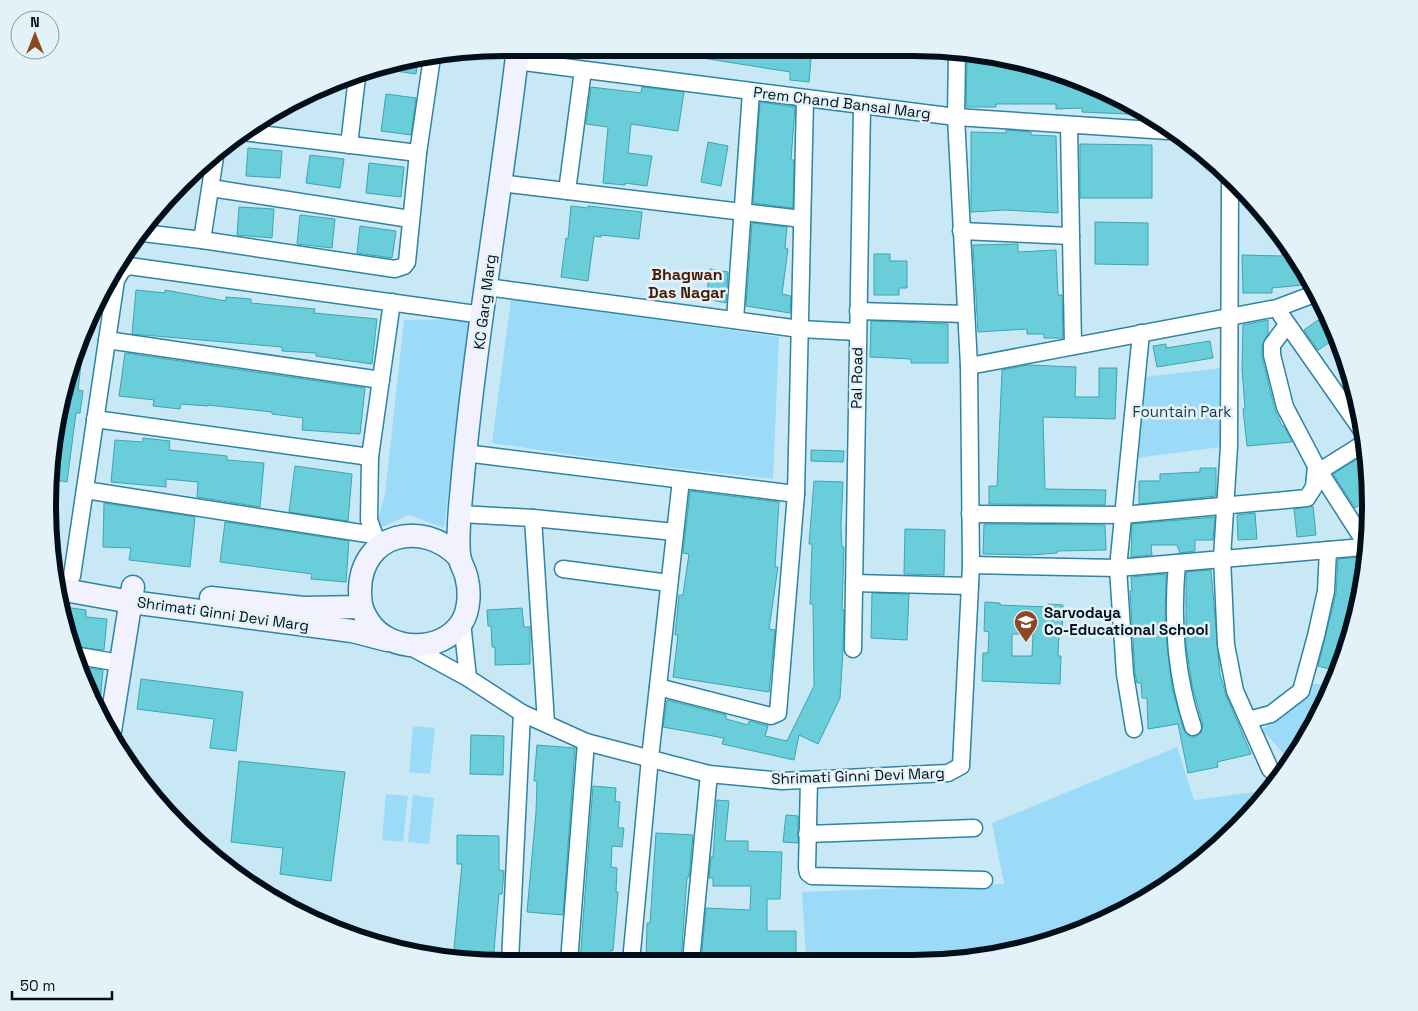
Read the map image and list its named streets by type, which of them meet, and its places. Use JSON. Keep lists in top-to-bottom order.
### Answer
{
  "streets": {
    "street": [
      "Prem Chand Bansal Marg",
      "KC Garg Marg",
      "Pal Road",
      "Shrimati Ginni Devi Marg"
    ]
  },
  "crossings": [
    ["Prem Chand Bansal Marg", "Pal Road"],
    ["KC Garg Marg", "Shrimati Ginni Devi Marg"]
  ],
  "districts": ["Bhagwan Das Nagar"],
  "parks": ["Fountain Park"],
  "places": {
    "school or university": ["Sarvodaya Co-Educational School"]
  },
  "scale_bar": "50 m",
  "north": "top"
}
